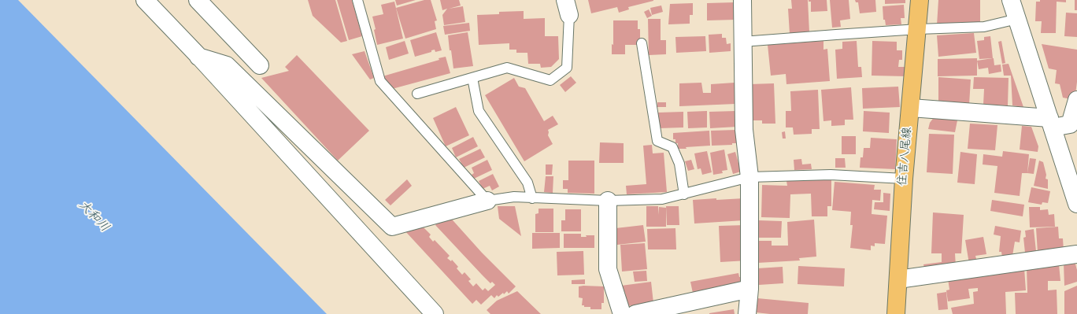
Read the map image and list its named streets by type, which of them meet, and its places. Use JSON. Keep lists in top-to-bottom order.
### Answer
{
  "streets": {
    "main road": ["住吉八尾線"]
  },
  "water": ["大和川"]
}
